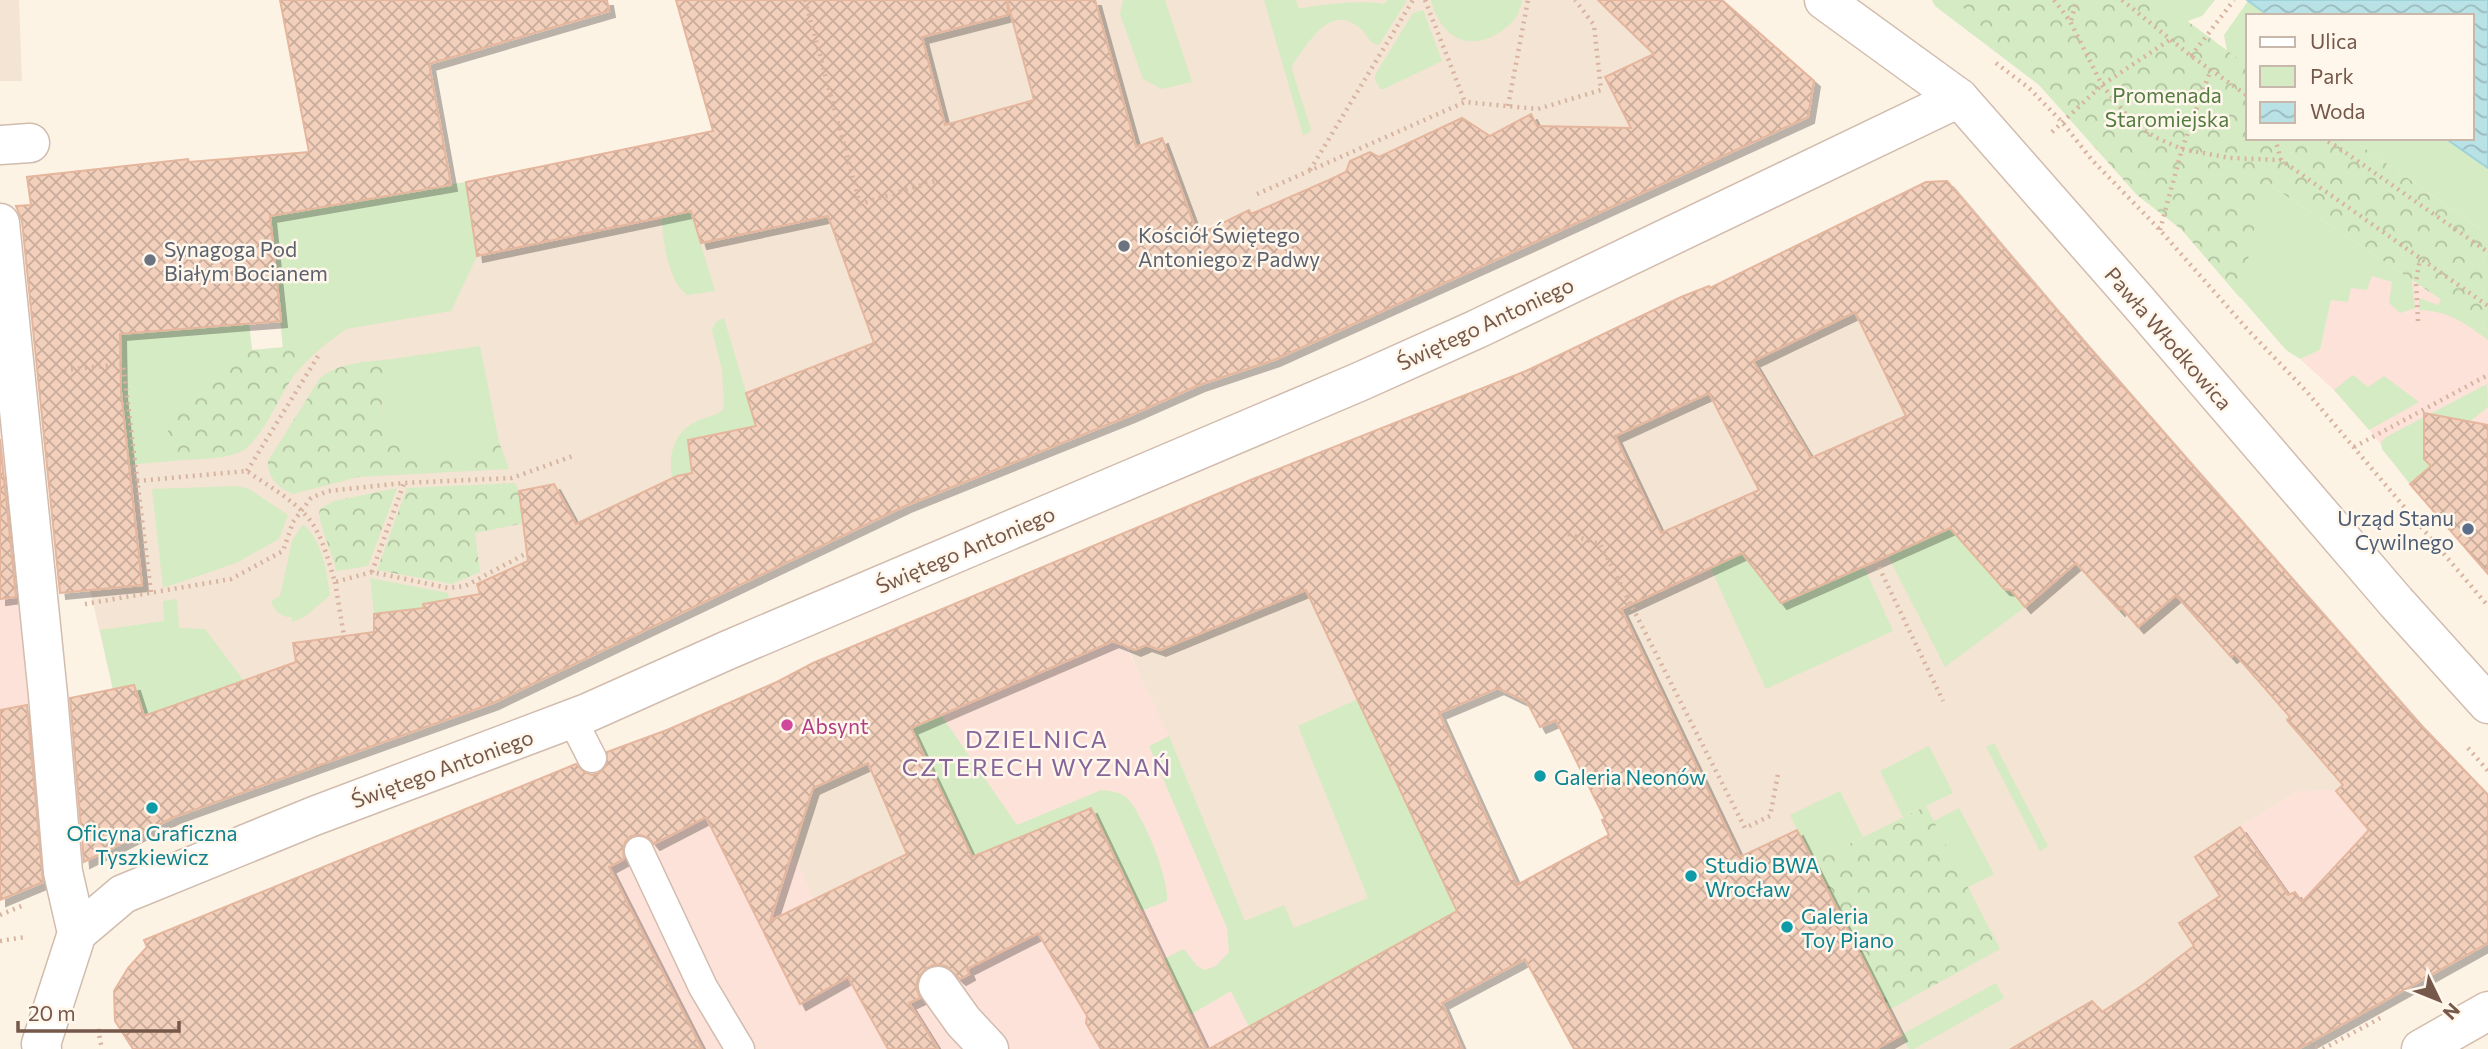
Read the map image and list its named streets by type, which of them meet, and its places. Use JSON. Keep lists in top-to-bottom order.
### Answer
{
  "streets": {
    "street": ["Świętego Antoniego", "Pawła Włodkowica"]
  },
  "crossings": [
    ["Świętego Antoniego", "Pawła Włodkowica"]
  ],
  "districts": ["DZIELNICA CZTERECH WYZNAŃ"],
  "parks": ["Promenada Staromiejska"],
  "places": [
    "Kościół Świętego Antoniego z Padwy",
    "Synagoga Pod Białym Bocianem",
    "Urząd Stanu Cywilnego",
    "Absynt",
    "Galeria Neonów",
    "Oficyna Graficzna Tyszkiewicz",
    "Studio BWA Wrocław",
    "Galeria Toy Piano"
  ],
  "legend": ["Ulica", "Park", "Woda"],
  "scale_bar": "20 m",
  "north": "bottom right"
}
